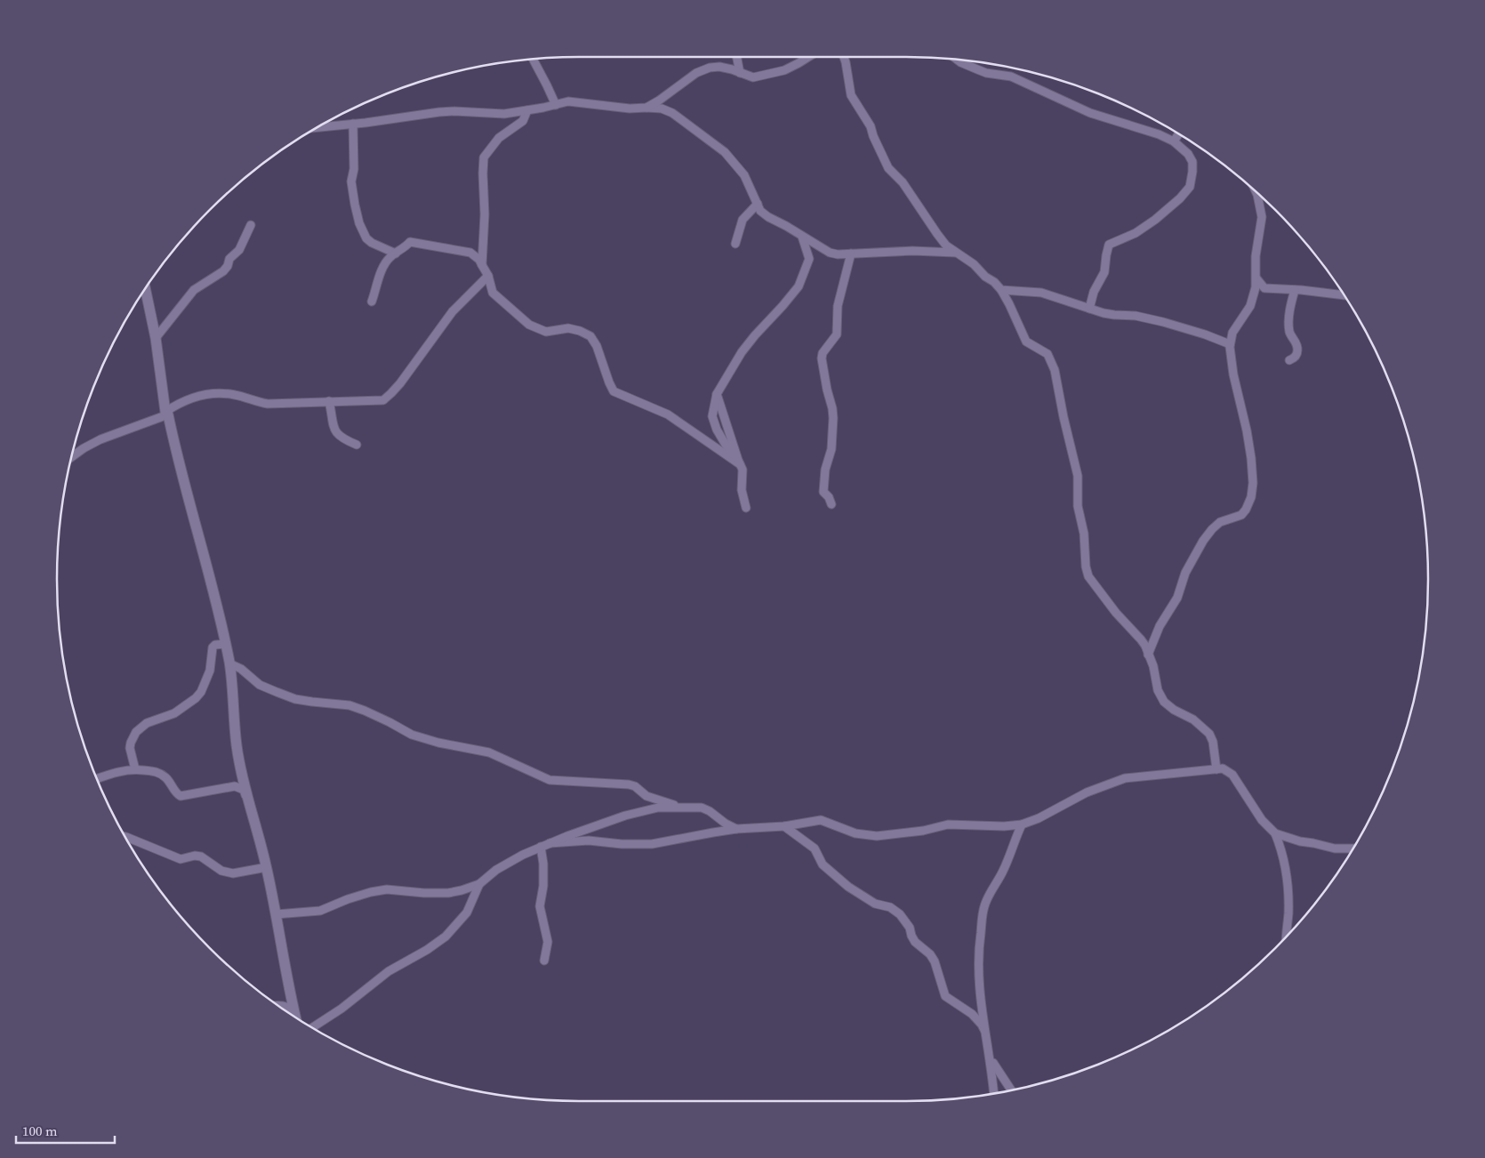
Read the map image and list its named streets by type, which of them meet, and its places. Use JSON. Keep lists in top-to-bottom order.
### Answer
{
  "scale_bar": "100 m"
}
